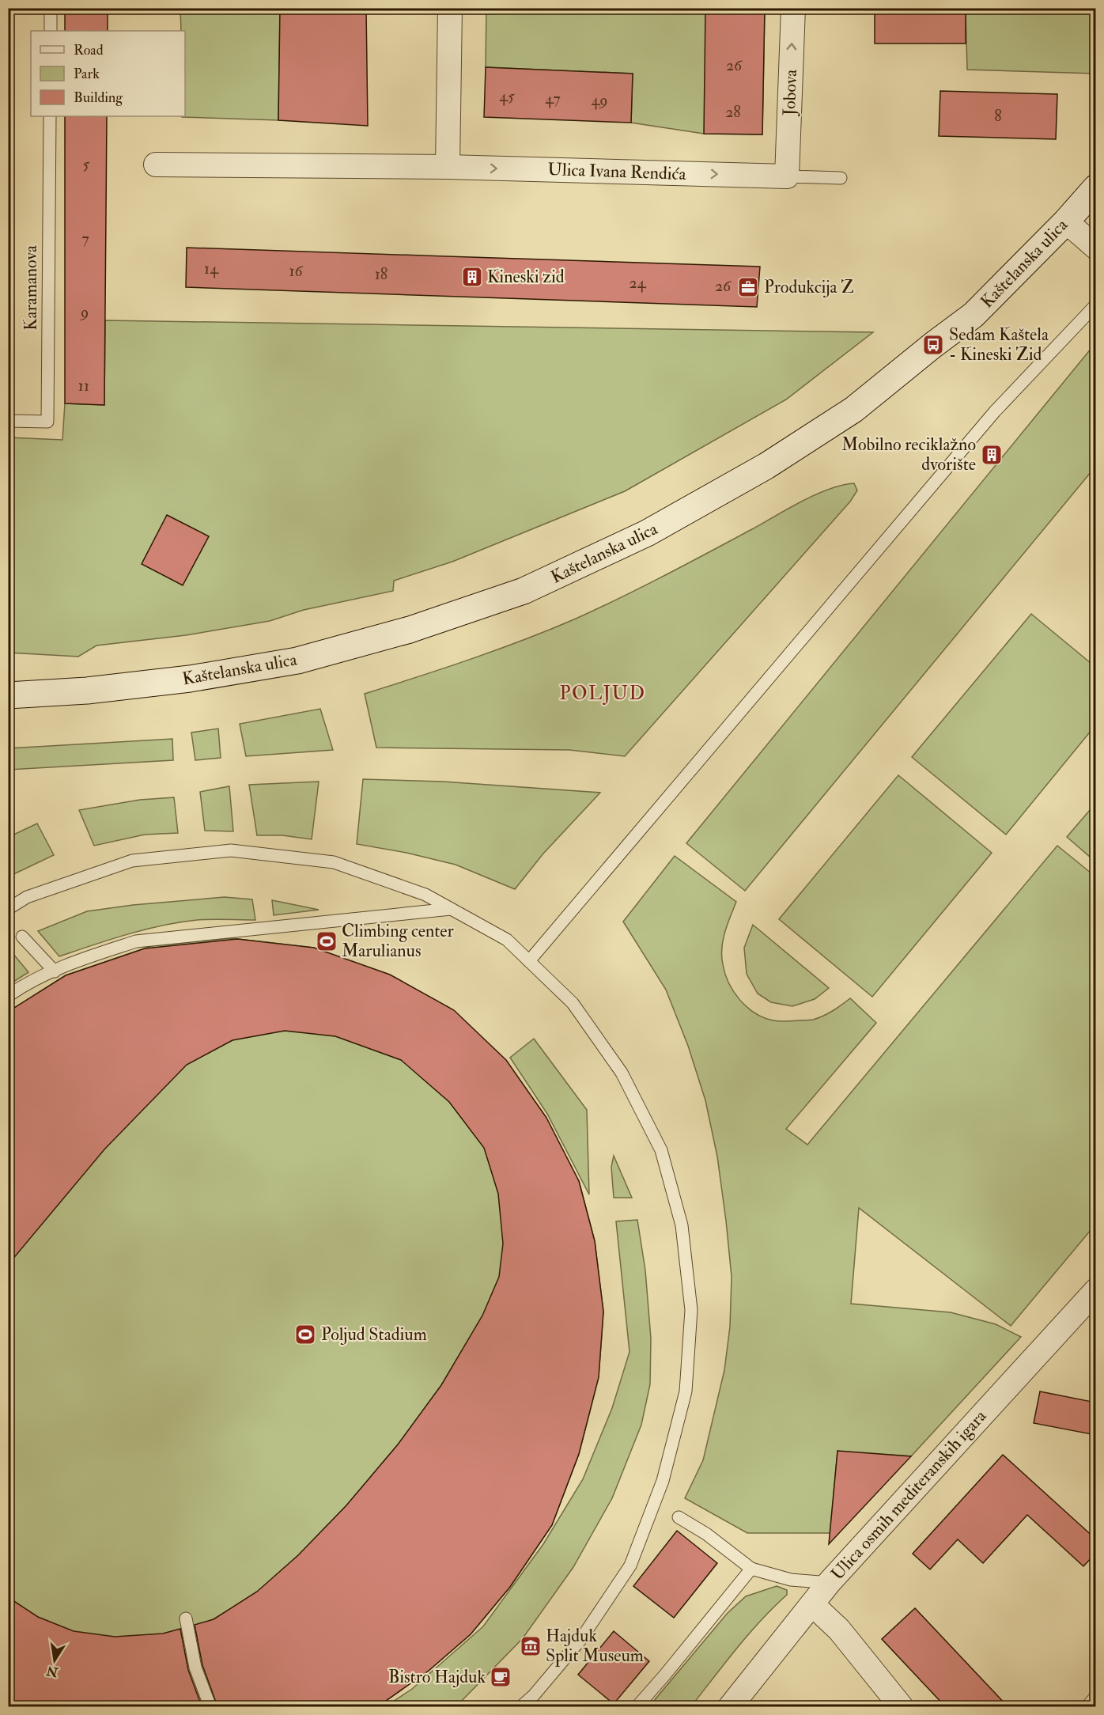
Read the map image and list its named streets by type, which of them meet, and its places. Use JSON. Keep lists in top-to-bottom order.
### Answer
{
  "streets": {
    "main road": ["Kaštelanska ulica"],
    "street": ["Jobova", "Ulica Ivana Rendića", "Ulica osmih mediteranskih igara"],
    "lane": ["Karamanova"]
  },
  "crossings": [
    ["Jobova", "Ulica Ivana Rendića"]
  ],
  "one_way": ["Jobova", "Ulica Ivana Rendića"],
  "districts": ["POLJUD"],
  "places": {
    "building": ["Kineski zid", "Mobilno reciklažno dvorište"],
    "office": ["Produkcija Z"],
    "bus stop": ["Sedam Kaštela - Kineski Zid"],
    "sports": ["Climbing center Marulianus", "Poljud Stadium"],
    "museum": ["Hajduk Split Museum"],
    "cafe": ["Bistro Hajduk"]
  },
  "house_numbers": [
    "26",
    "45",
    "47",
    "49",
    "28",
    "8",
    "5",
    "7",
    "14",
    "16",
    "18",
    "24",
    "26",
    "9",
    "11"
  ],
  "legend": ["Road", "Park", "Building"],
  "north": "bottom"
}
